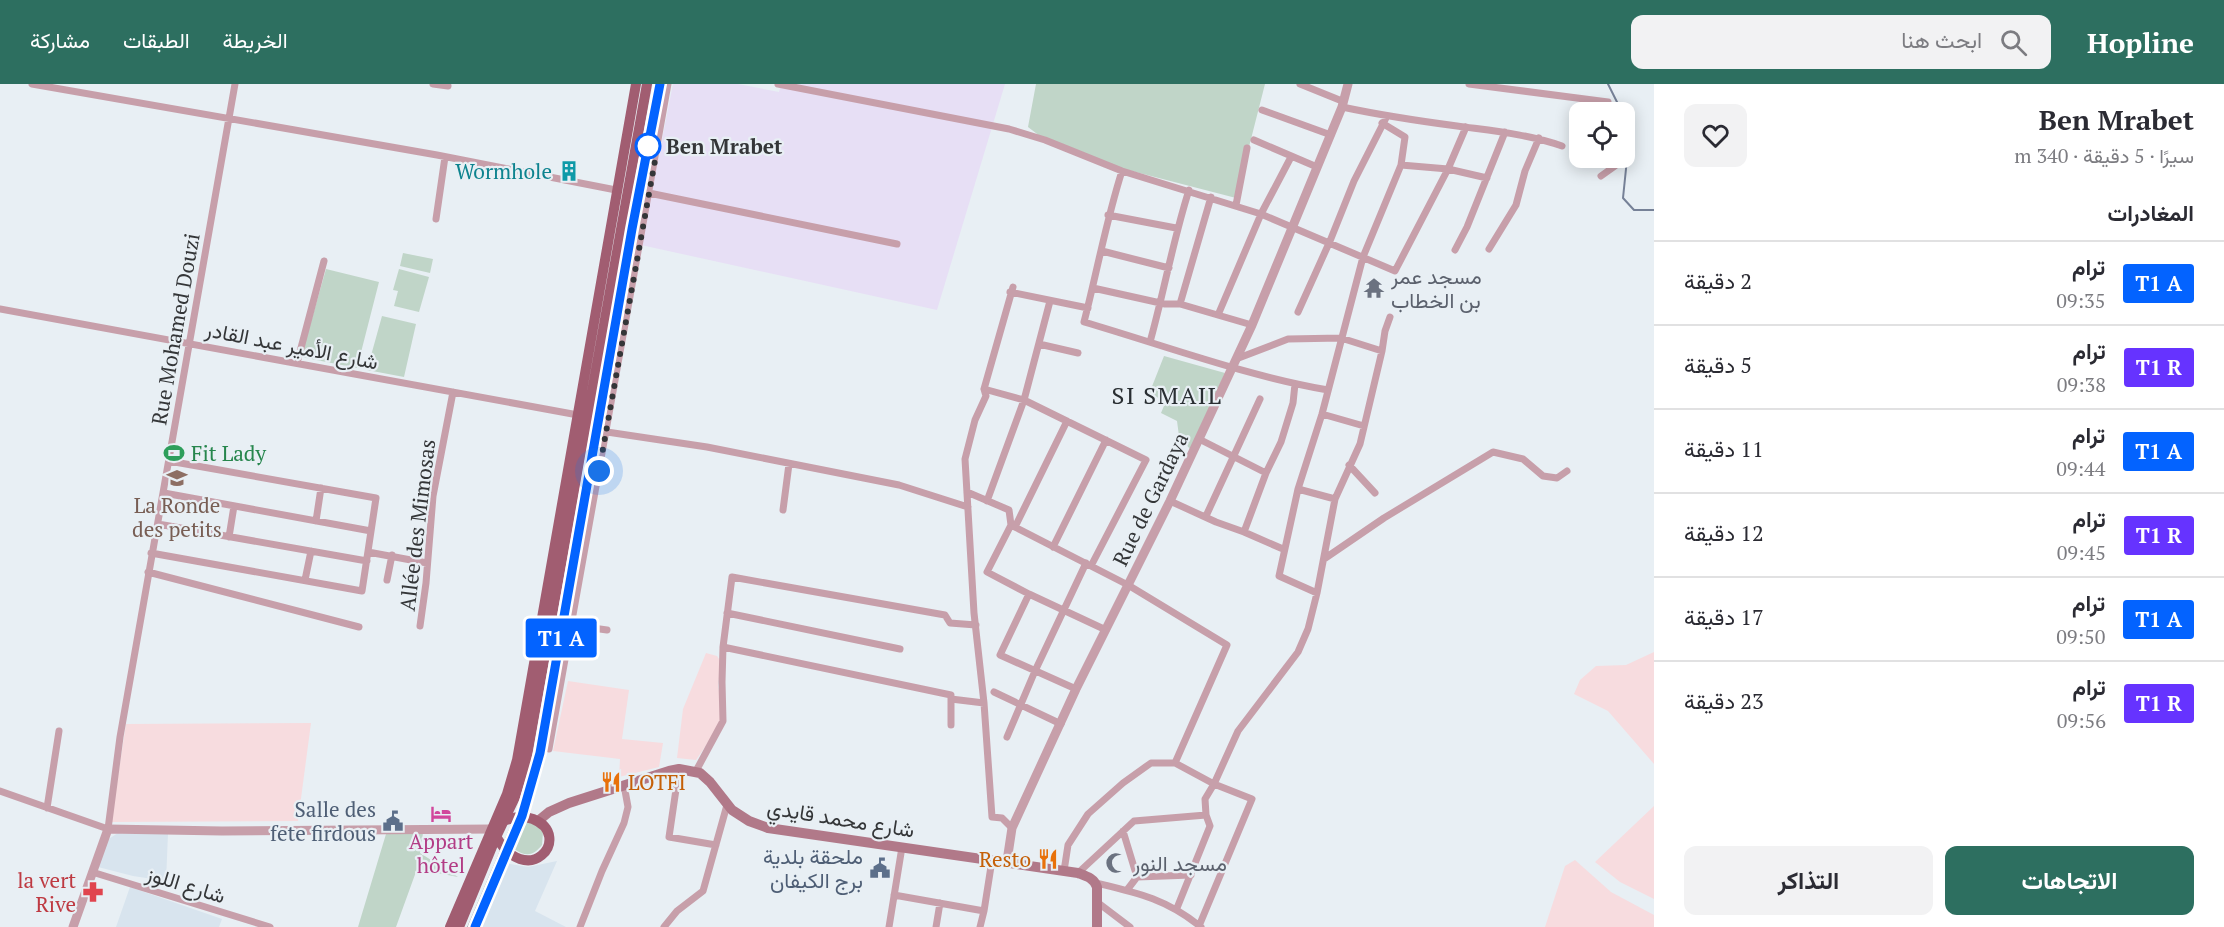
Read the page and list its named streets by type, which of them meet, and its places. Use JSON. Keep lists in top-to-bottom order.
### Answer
{
  "streets": {
    "main road": ["شارع محمد قايدي"],
    "street": [
      "Rue Mohamed Douzi",
      "شارع الأمير عبد القادر",
      "Rue de Gardaya",
      "Allée des Mimosas",
      "شارع اللوز"
    ]
  },
  "crossings": [
    ["Rue Mohamed Douzi", "شارع الأمير عبد القادر"],
    ["شارع الأمير عبد القادر", "Allée des Mimosas"],
    ["Rue de Gardaya", "شارع محمد قايدي"]
  ],
  "districts": ["SI SMAIL"],
  "places": {
    "other": ["Ben Mrabet"],
    "building": ["Wormhole"],
    "temple": ["مسجد عمر بن الخطاب"],
    "sports": ["Fit Lady"],
    "school or university": ["La Ronde des petits"],
    "restaurant": ["LOTFI", "Resto"],
    "hotel": ["Appart hôtel"],
    "public building": ["Salle des fete firdous", "ملحقة بلدية برج الكيفان"],
    "mosque": ["مسجد النور"],
    "pharmacy": ["la vert Rive"]
  },
  "page": {
    "header": "Hopline",
    "search": "ابحث هنا",
    "nav": ["الخريطة", "الطبقات", "مشاركة"],
    "heading": [
      ["Ben Mrabet", "سيرًا · 5 دقيقة · 340 m"],
      "المغادرات"
    ],
    "on_map": "T1 A",
    "list": [
      {
        "mark": "T1 A",
        "name": "ترام",
        "note": "09:35",
        "value": "2 دقيقة"
      },
      {
        "mark": "T1 R",
        "name": "ترام",
        "note": "09:38",
        "value": "5 دقيقة"
      },
      {
        "mark": "T1 A",
        "name": "ترام",
        "note": "09:44",
        "value": "11 دقيقة"
      },
      {
        "mark": "T1 R",
        "name": "ترام",
        "note": "09:45",
        "value": "12 دقيقة"
      },
      {
        "mark": "T1 A",
        "name": "ترام",
        "note": "09:50",
        "value": "17 دقيقة"
      },
      {
        "mark": "T1 R",
        "name": "ترام",
        "note": "09:56",
        "value": "23 دقيقة"
      }
    ],
    "buttons": ["الاتجاهات", "التذاكر"]
  }
}
